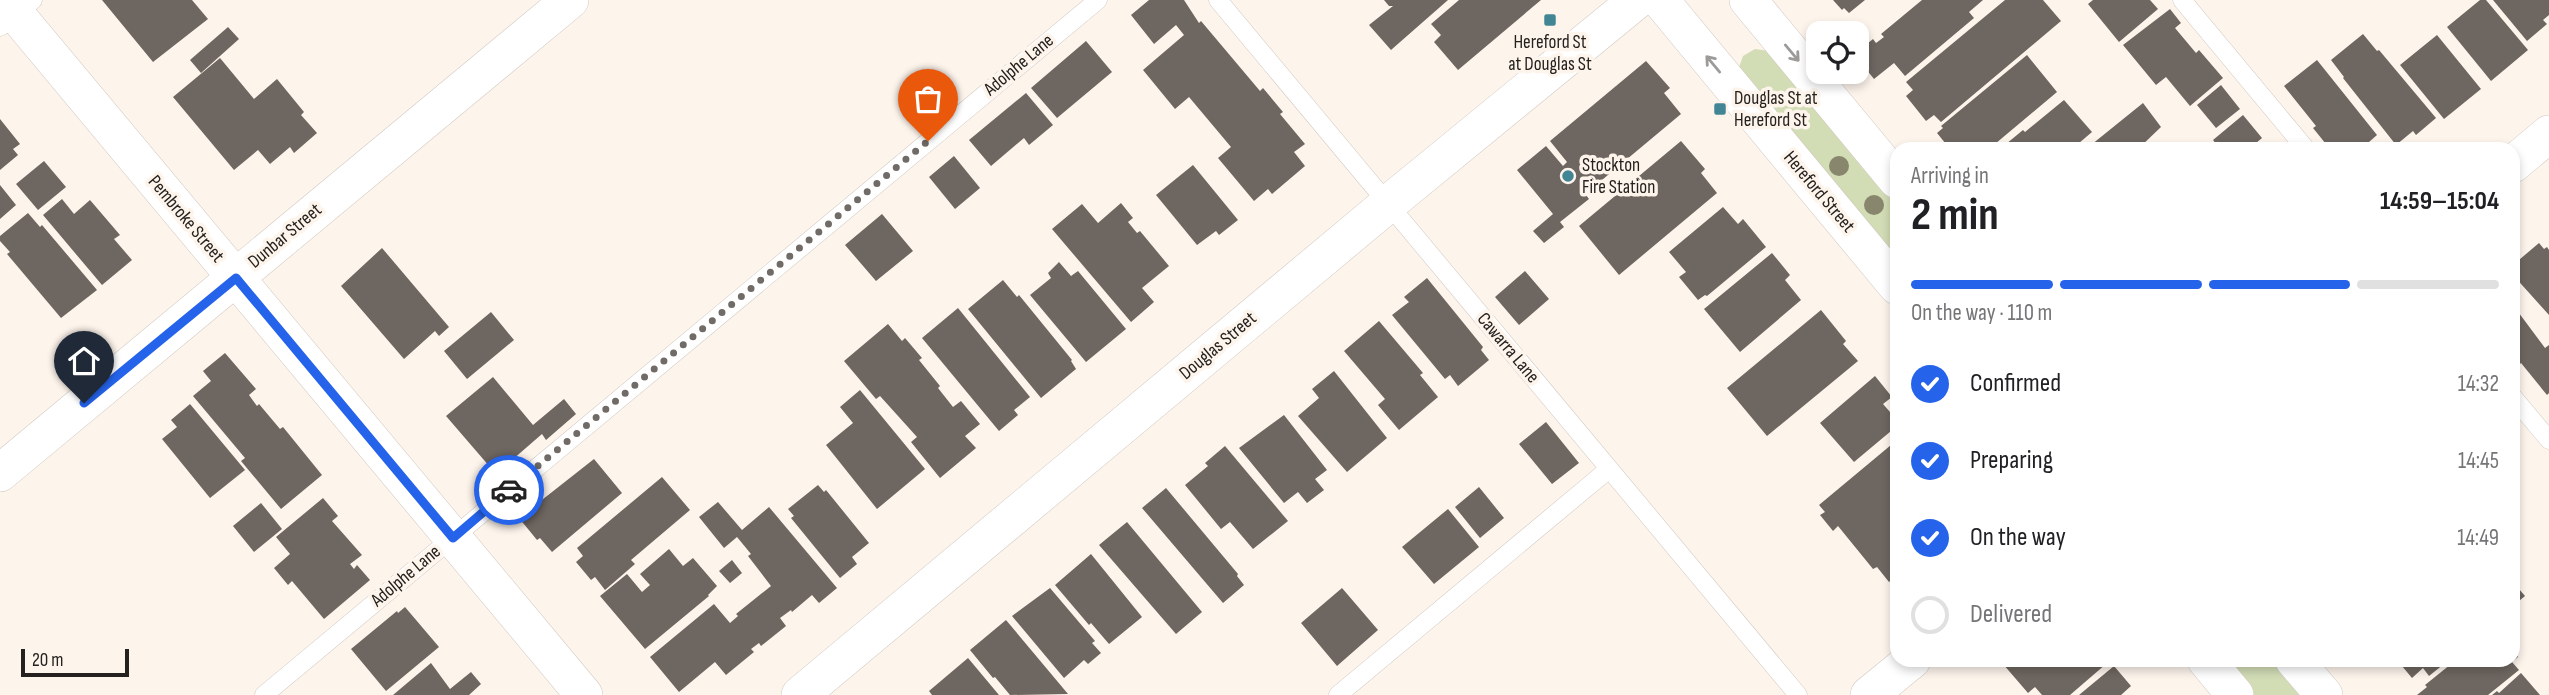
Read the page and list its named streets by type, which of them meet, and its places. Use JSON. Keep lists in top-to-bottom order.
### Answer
{
  "streets": {
    "street": [
      "Hereford Street",
      "Pembroke Street",
      "Dunbar Street",
      "Douglas Street"
    ],
    "lane": ["Adolphe Lane", "Cawarra Lane"]
  },
  "crossings": [
    ["Adolphe Lane", "Pembroke Street"],
    ["Pembroke Street", "Dunbar Street"],
    ["Douglas Street", "Cawarra Lane"]
  ],
  "places": {
    "transit": ["Hereford St at Douglas St", "Douglas St at Hereford St"],
    "other": ["Stockton Fire Station"]
  },
  "scale_bar": "20 m",
  "page": {
    "heading": ["2 min", "Arriving in", "14:59–15:04"],
    "bar": "On the way · 110 m",
    "list": [
      ["Confirmed", "14:32"],
      ["Preparing", "14:45"],
      ["On the way", "14:49"],
      "Delivered"
    ],
    "scale": "20 m"
  }
}
